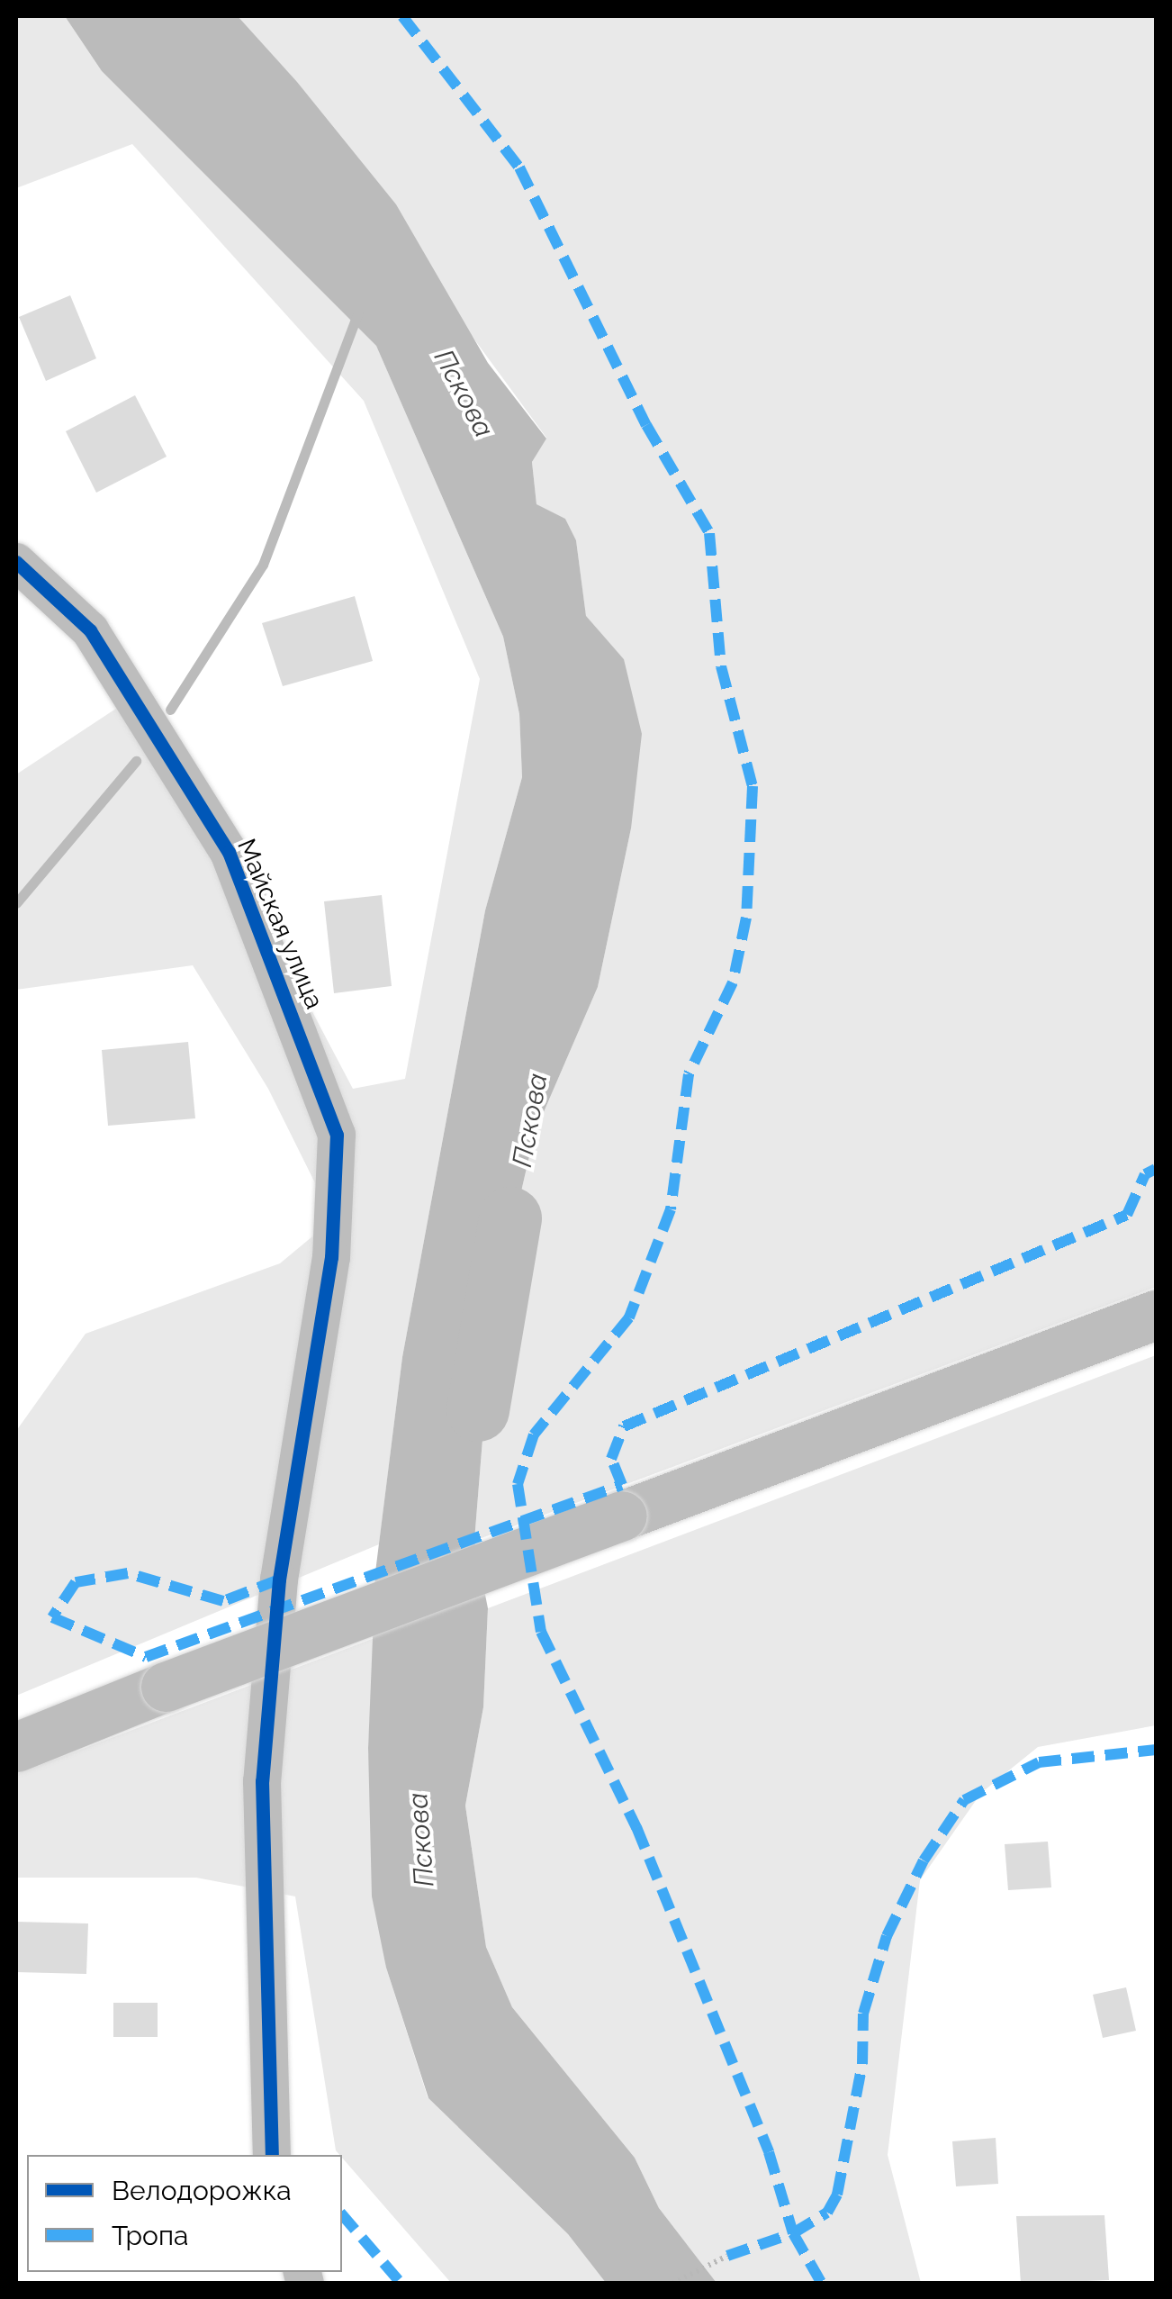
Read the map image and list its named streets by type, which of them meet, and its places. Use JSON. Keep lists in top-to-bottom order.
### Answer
{
  "streets": {
    "street": ["Майская улица"]
  },
  "water": ["Пскова"],
  "legend": ["Велодорожка", "Тропа"]
}
